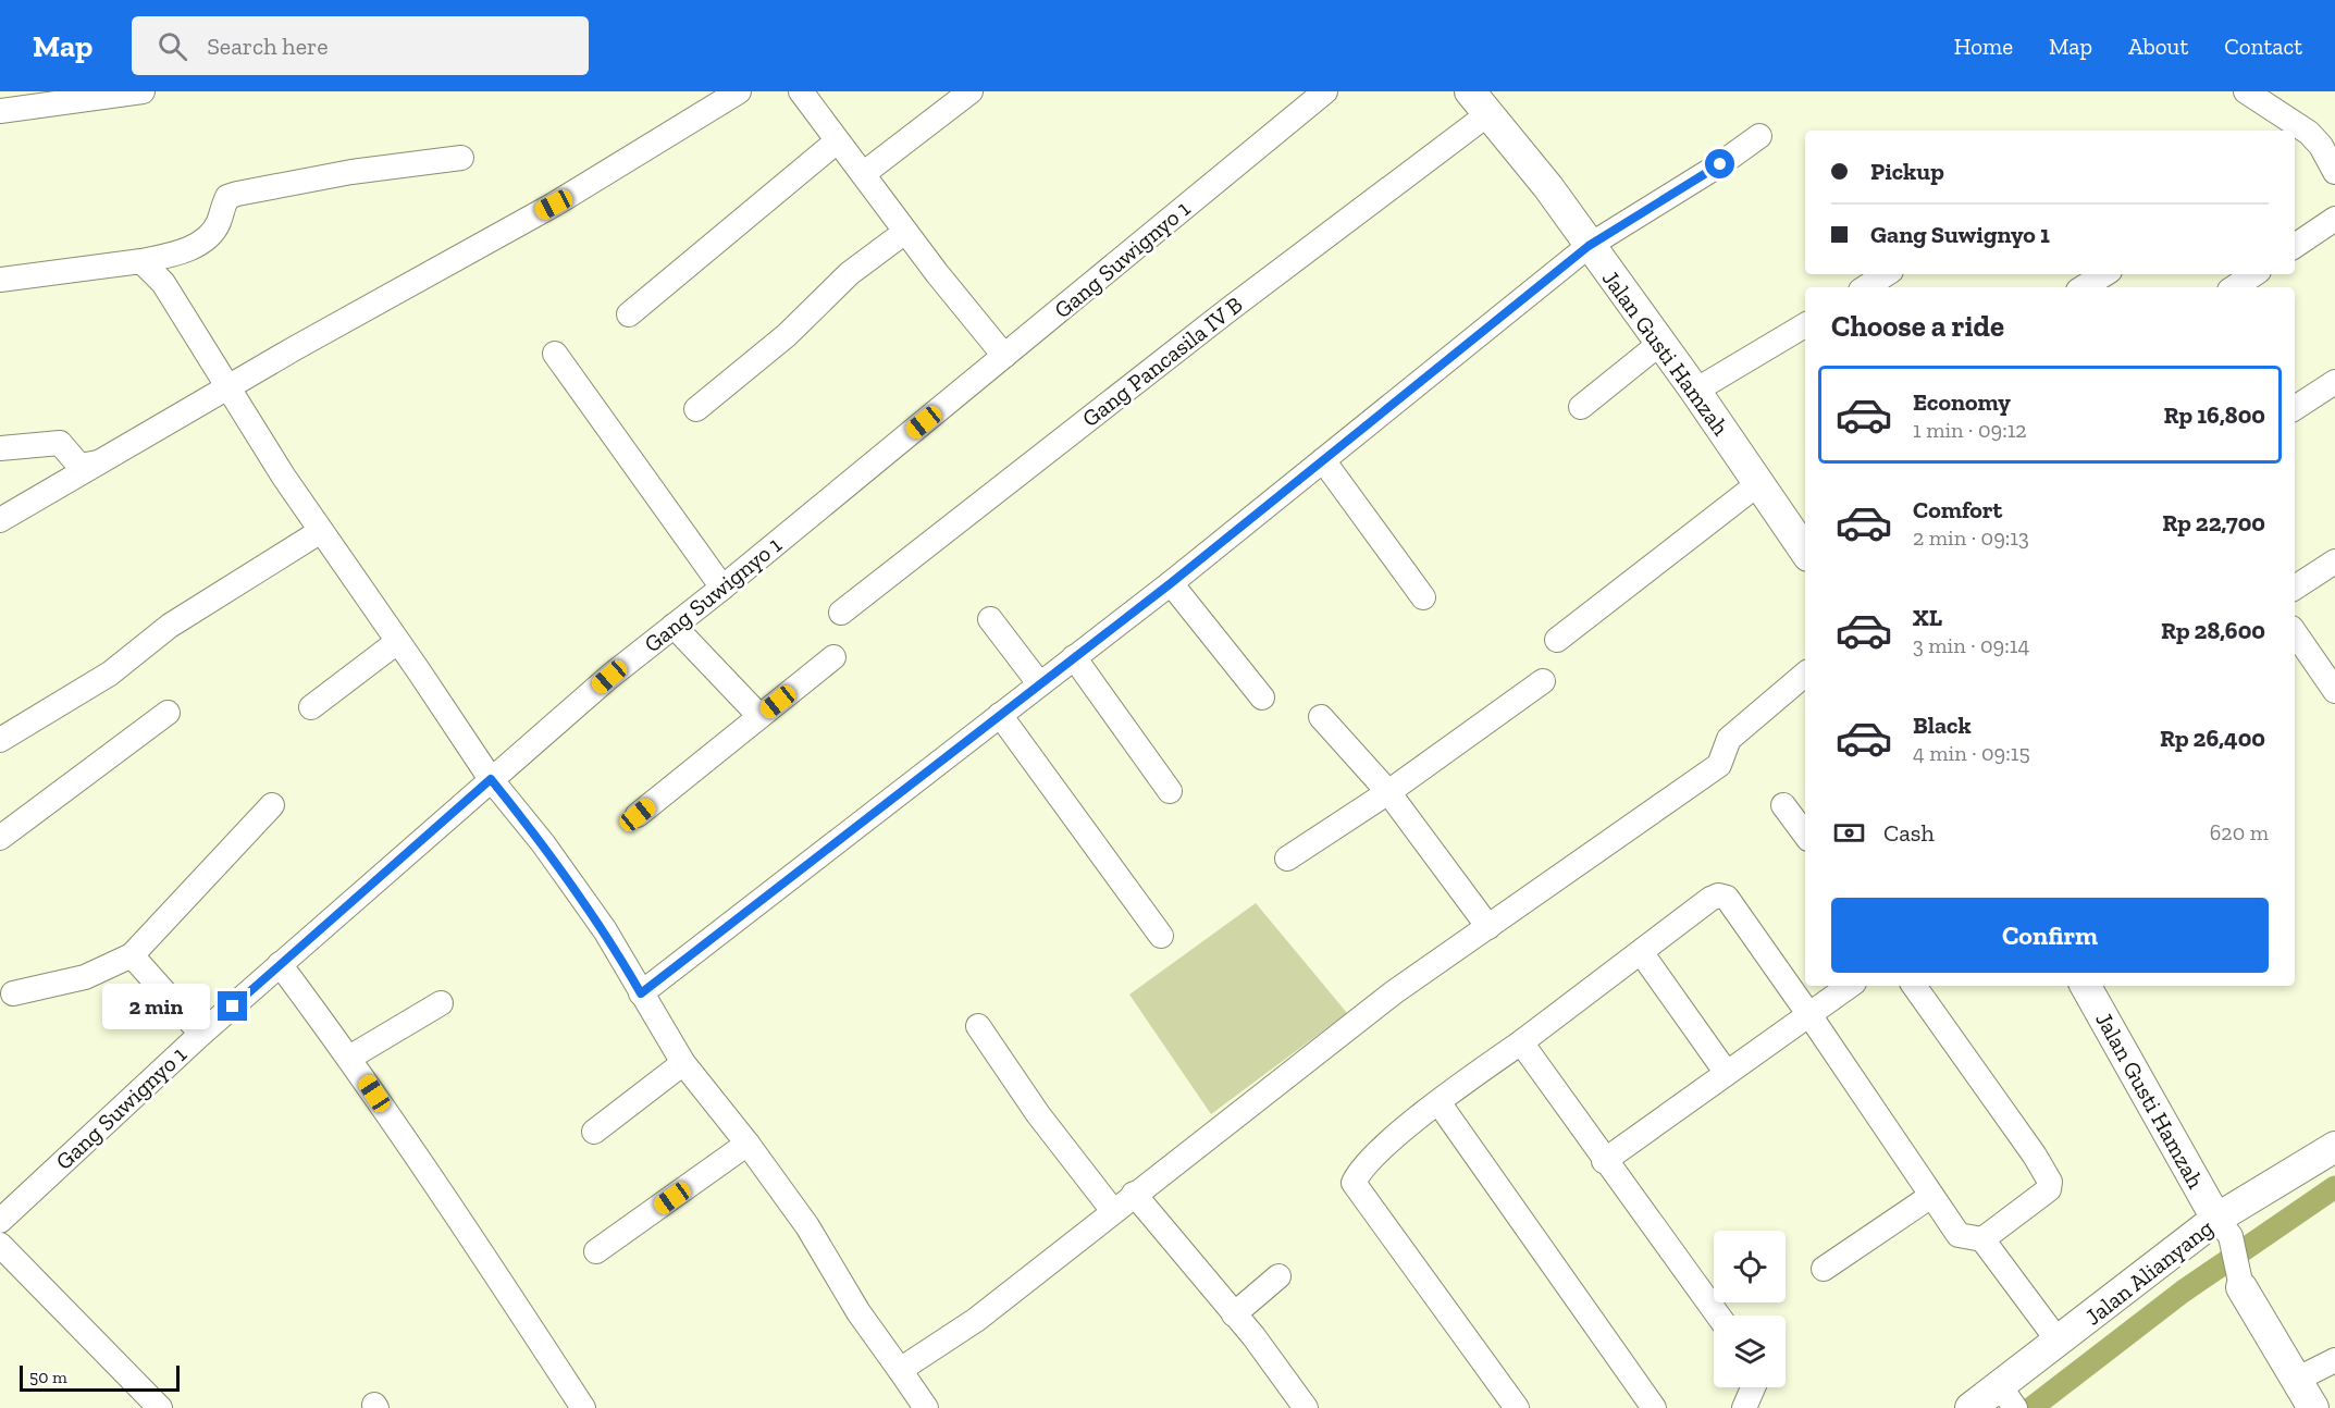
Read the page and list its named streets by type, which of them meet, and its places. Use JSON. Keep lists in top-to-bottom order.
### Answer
{
  "streets": {
    "street": [
      "Gang Suwignyo 1",
      "Jalan Gusti Hamzah",
      "Gang Pancasila IV B",
      "Jalan Alianyang"
    ]
  },
  "crossings": [
    ["Jalan Gusti Hamzah", "Gang Pancasila IV B"],
    ["Jalan Gusti Hamzah", "Jalan Alianyang"]
  ],
  "scale_bar": "50 m",
  "page": {
    "header": "Map",
    "search": "Search here",
    "nav": [
      "Home",
      "Map",
      "About",
      "Contact"
    ],
    "banner": ["Pickup", "Gang Suwignyo 1"],
    "heading": "Choose a ride",
    "list": [
      {
        "name": "Economy",
        "note": "1 min · 09:12",
        "value": "Rp 16,800"
      },
      {
        "name": "Comfort",
        "note": "2 min · 09:13",
        "value": "Rp 22,700"
      },
      {
        "name": "XL",
        "note": "3 min · 09:14",
        "value": "Rp 28,600"
      },
      {
        "name": "Black",
        "note": "4 min · 09:15",
        "value": "Rp 26,400"
      }
    ],
    "pay": ["Cash", "620 m"],
    "buttons": "Confirm",
    "bubble": "2 min",
    "scale": "50 m"
  }
}
